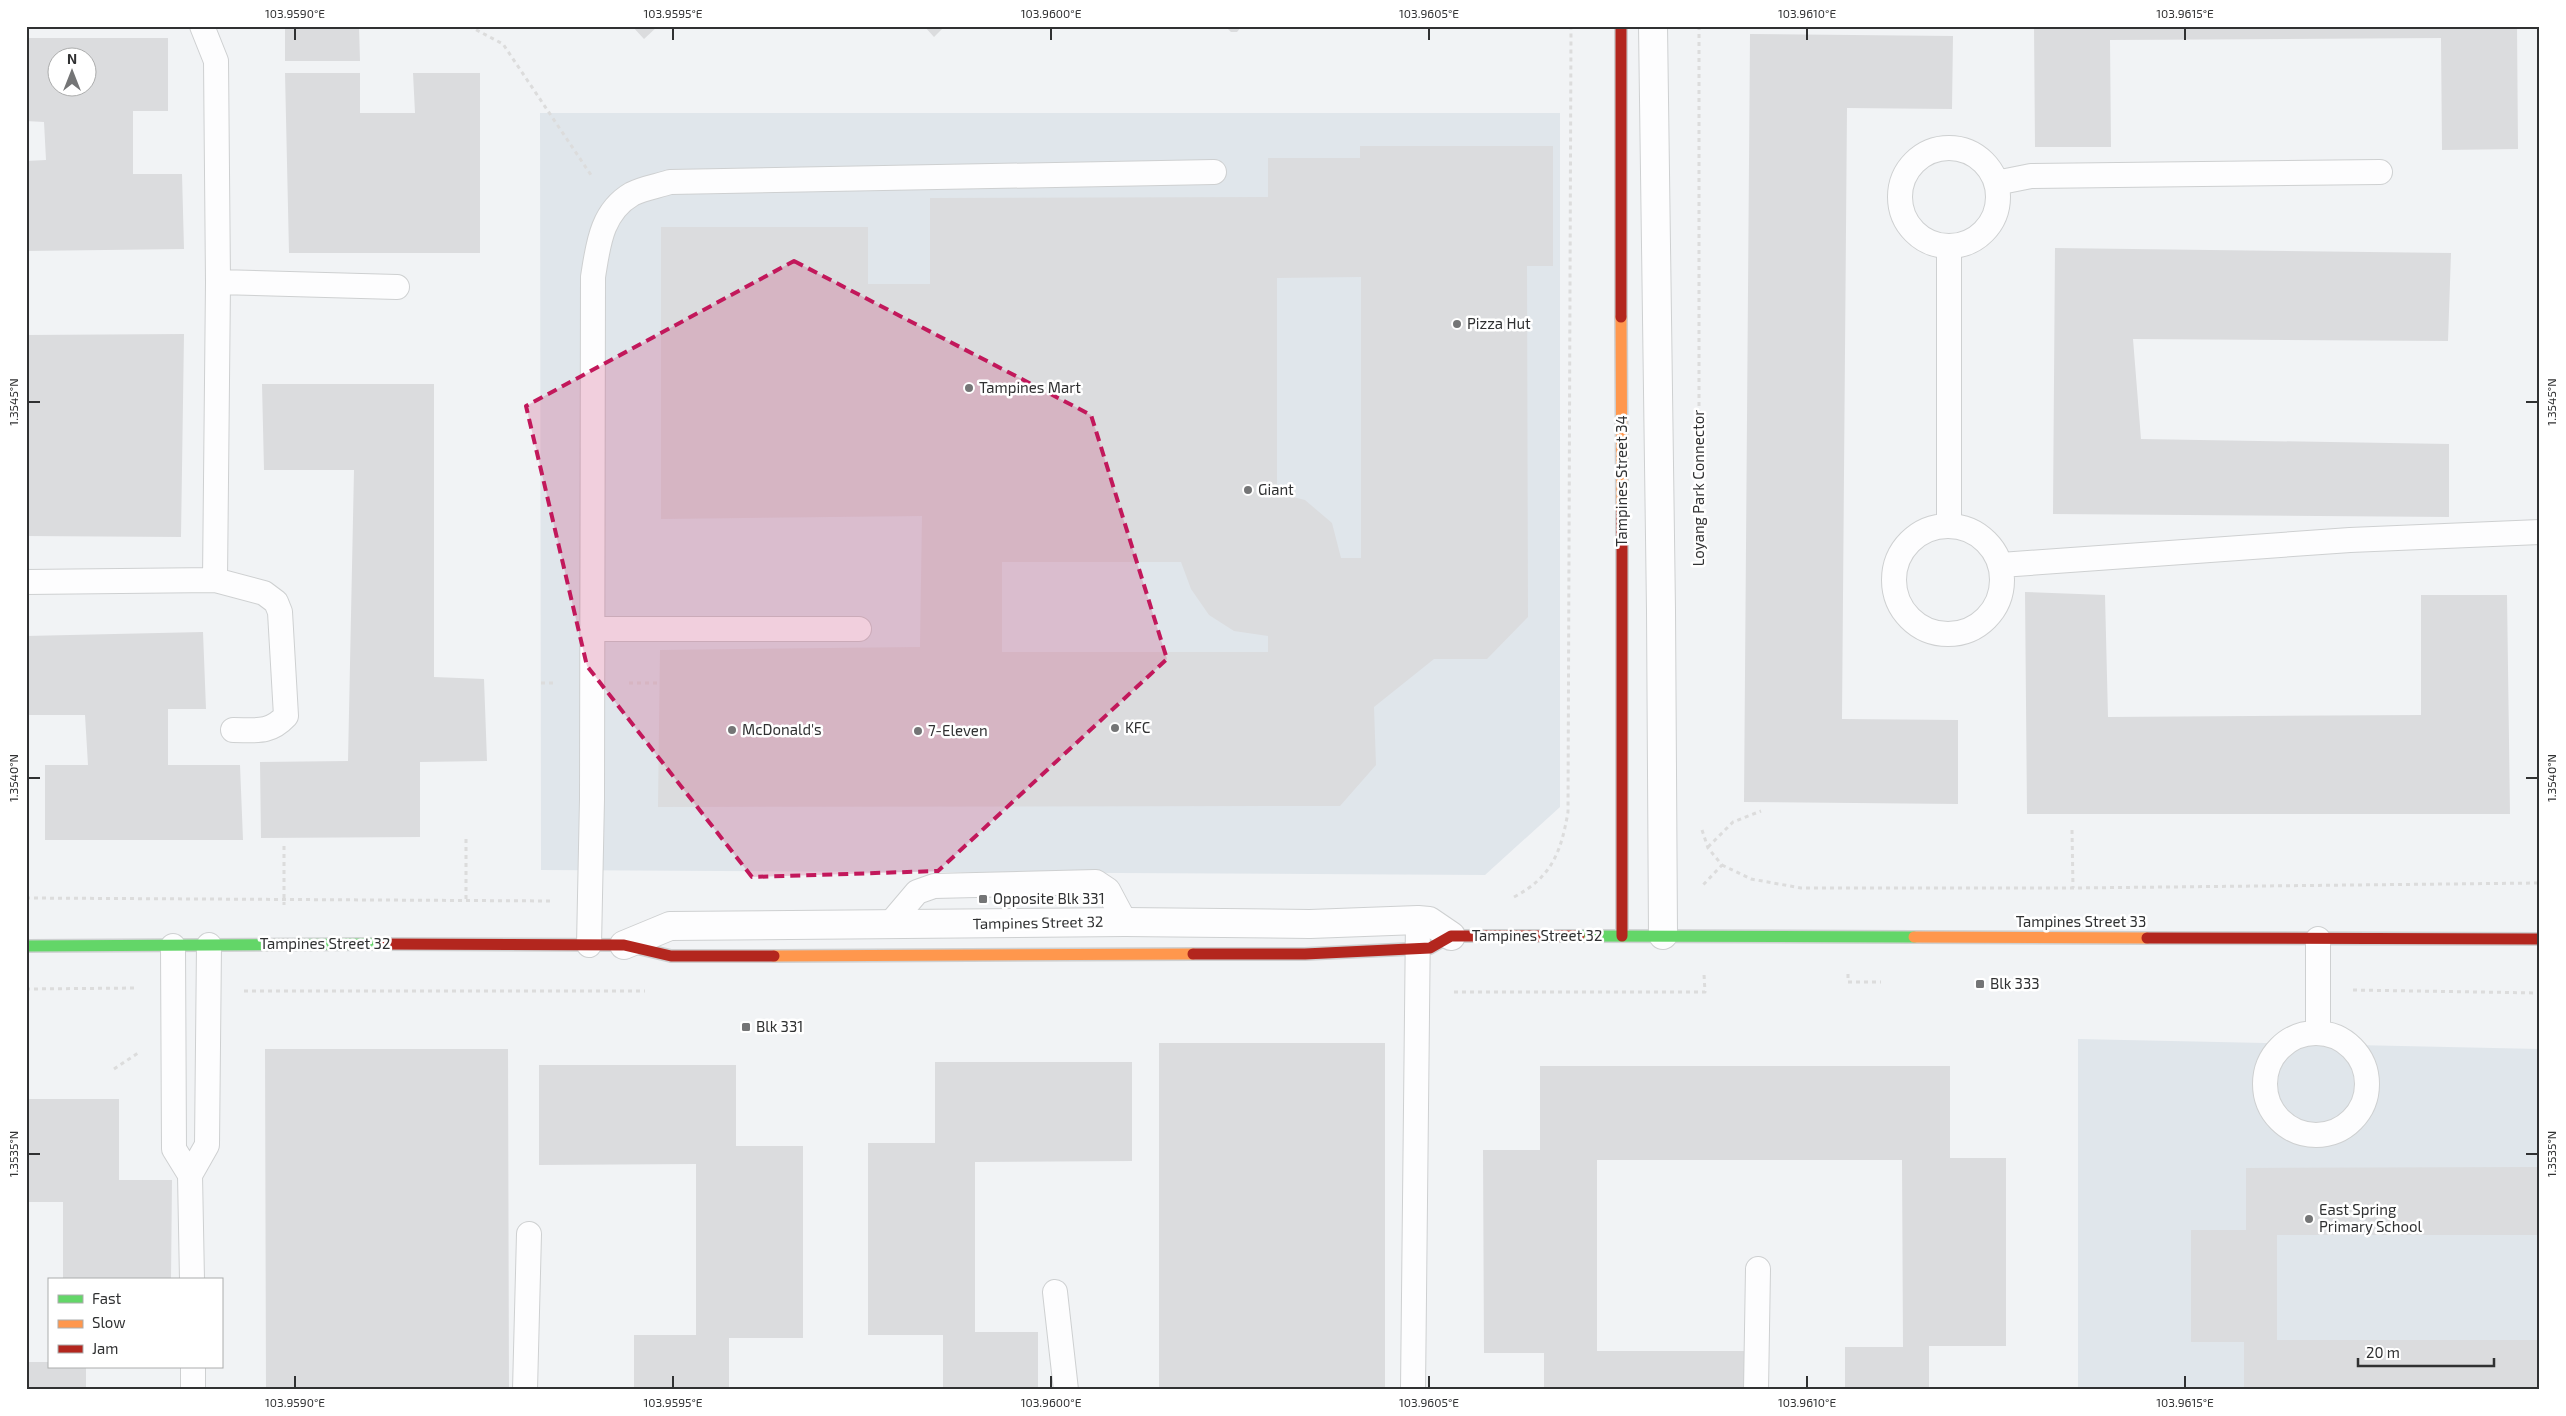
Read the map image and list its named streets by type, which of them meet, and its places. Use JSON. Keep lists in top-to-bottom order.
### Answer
{
  "streets": {
    "street": ["Tampines Street 34", "Tampines Street 33", "Tampines Street 32"],
    "path": ["Loyang Park Connector"]
  },
  "crossings": [
    ["Tampines Street 34", "Tampines Street 33"],
    ["Tampines Street 34", "Tampines Street 32"],
    ["Tampines Street 33", "Tampines Street 32"]
  ],
  "places": {
    "other": [
      "Pizza Hut",
      "Tampines Mart",
      "Giant",
      "KFC",
      "McDonald's",
      "7-Eleven",
      "East Spring Primary School"
    ],
    "transit": ["Opposite Blk 331", "Blk 333", "Blk 331"]
  },
  "legend": ["Fast", "Slow", "Jam"],
  "scale_bar": "20 m",
  "north": "top",
  "coordinates": [
    "103.9590°E",
    "103.9595°E",
    "103.9600°E",
    "103.9605°E",
    "103.9610°E",
    "103.9615°E",
    "1.3545°N",
    "1.3540°N",
    "1.3535°N"
  ]
}
